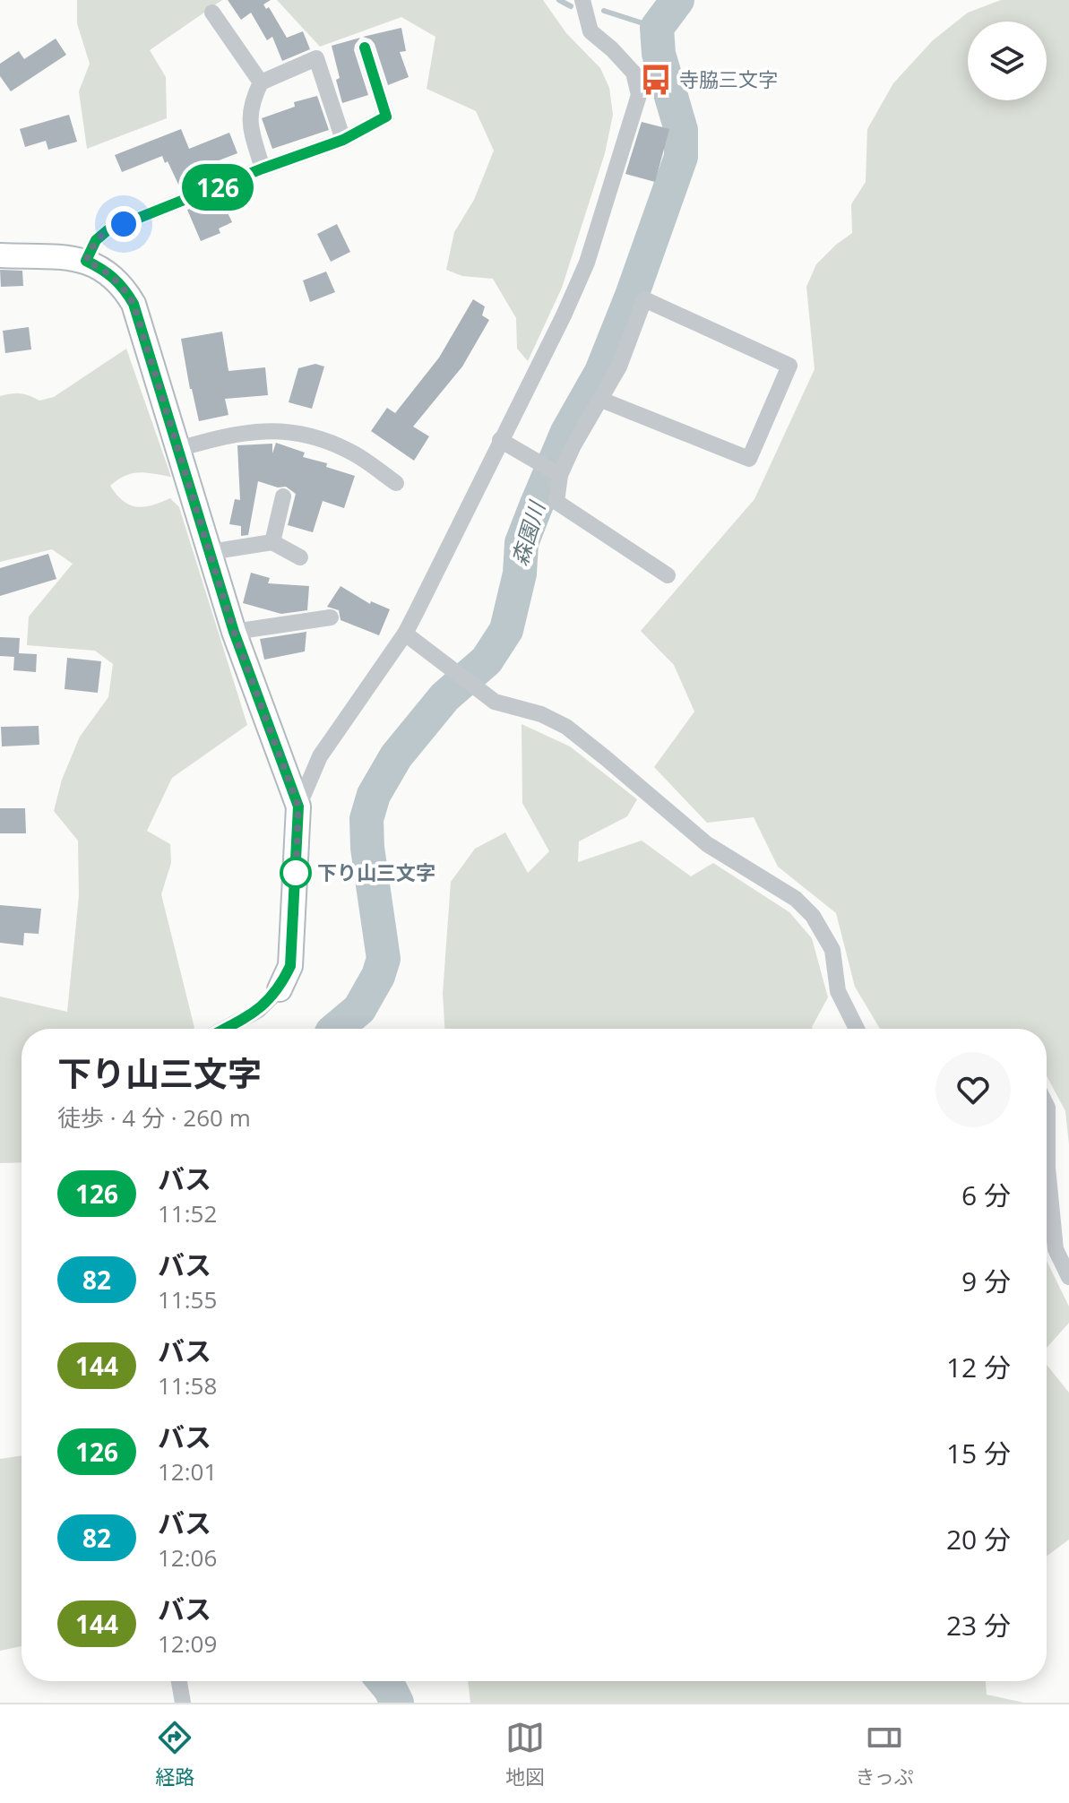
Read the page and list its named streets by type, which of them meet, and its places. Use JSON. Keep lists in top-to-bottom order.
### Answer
{
  "water": ["森園川"],
  "places": {
    "bus stop": ["寺脇三文字"],
    "other": ["下り山三文字"]
  },
  "lines": ["bus line 126"],
  "page": {
    "on_map": "126",
    "heading": ["下り山三文字", "徒歩 · 4 分 · 260 m"],
    "list": [
      {
        "mark": "126",
        "name": "バス",
        "note": "11:52",
        "value": "6 分"
      },
      {
        "mark": "82",
        "name": "バス",
        "note": "11:55",
        "value": "9 分"
      },
      {
        "mark": "144",
        "name": "バス",
        "note": "11:58",
        "value": "12 分"
      },
      {
        "mark": "126",
        "name": "バス",
        "note": "12:01",
        "value": "15 分"
      },
      {
        "mark": "82",
        "name": "バス",
        "note": "12:06",
        "value": "20 分"
      },
      {
        "mark": "144",
        "name": "バス",
        "note": "12:09",
        "value": "23 分"
      }
    ],
    "tabs": ["経路", "地図", "きっぷ"]
  }
}
